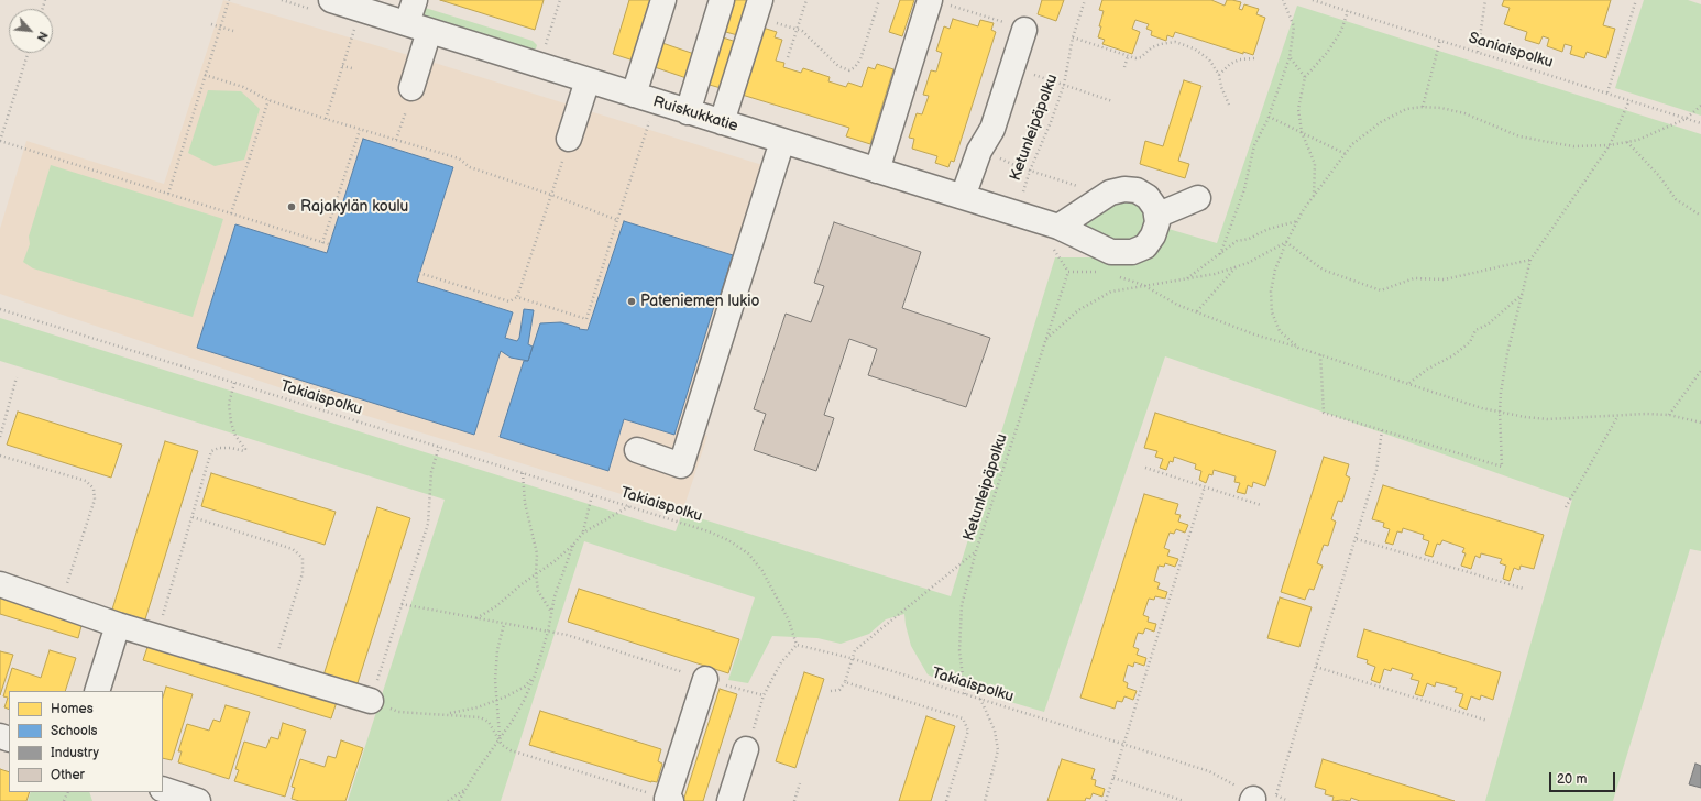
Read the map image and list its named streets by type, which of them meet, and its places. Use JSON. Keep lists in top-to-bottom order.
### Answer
{
  "streets": {
    "street": ["Ruiskukkatie"],
    "path": ["Saniaispolku", "Ketunleipäpolku", "Takiaispolku"]
  },
  "crossings": [
    ["Ruiskukkatie", "Ketunleipäpolku"],
    ["Ketunleipäpolku", "Takiaispolku"]
  ],
  "places": ["Rajakylän koulu", "Pateniemen lukio"],
  "legend": [
    "Homes",
    "Schools",
    "Industry",
    "Other"
  ],
  "scale_bar": "20 m",
  "north": "bottom right"
}
